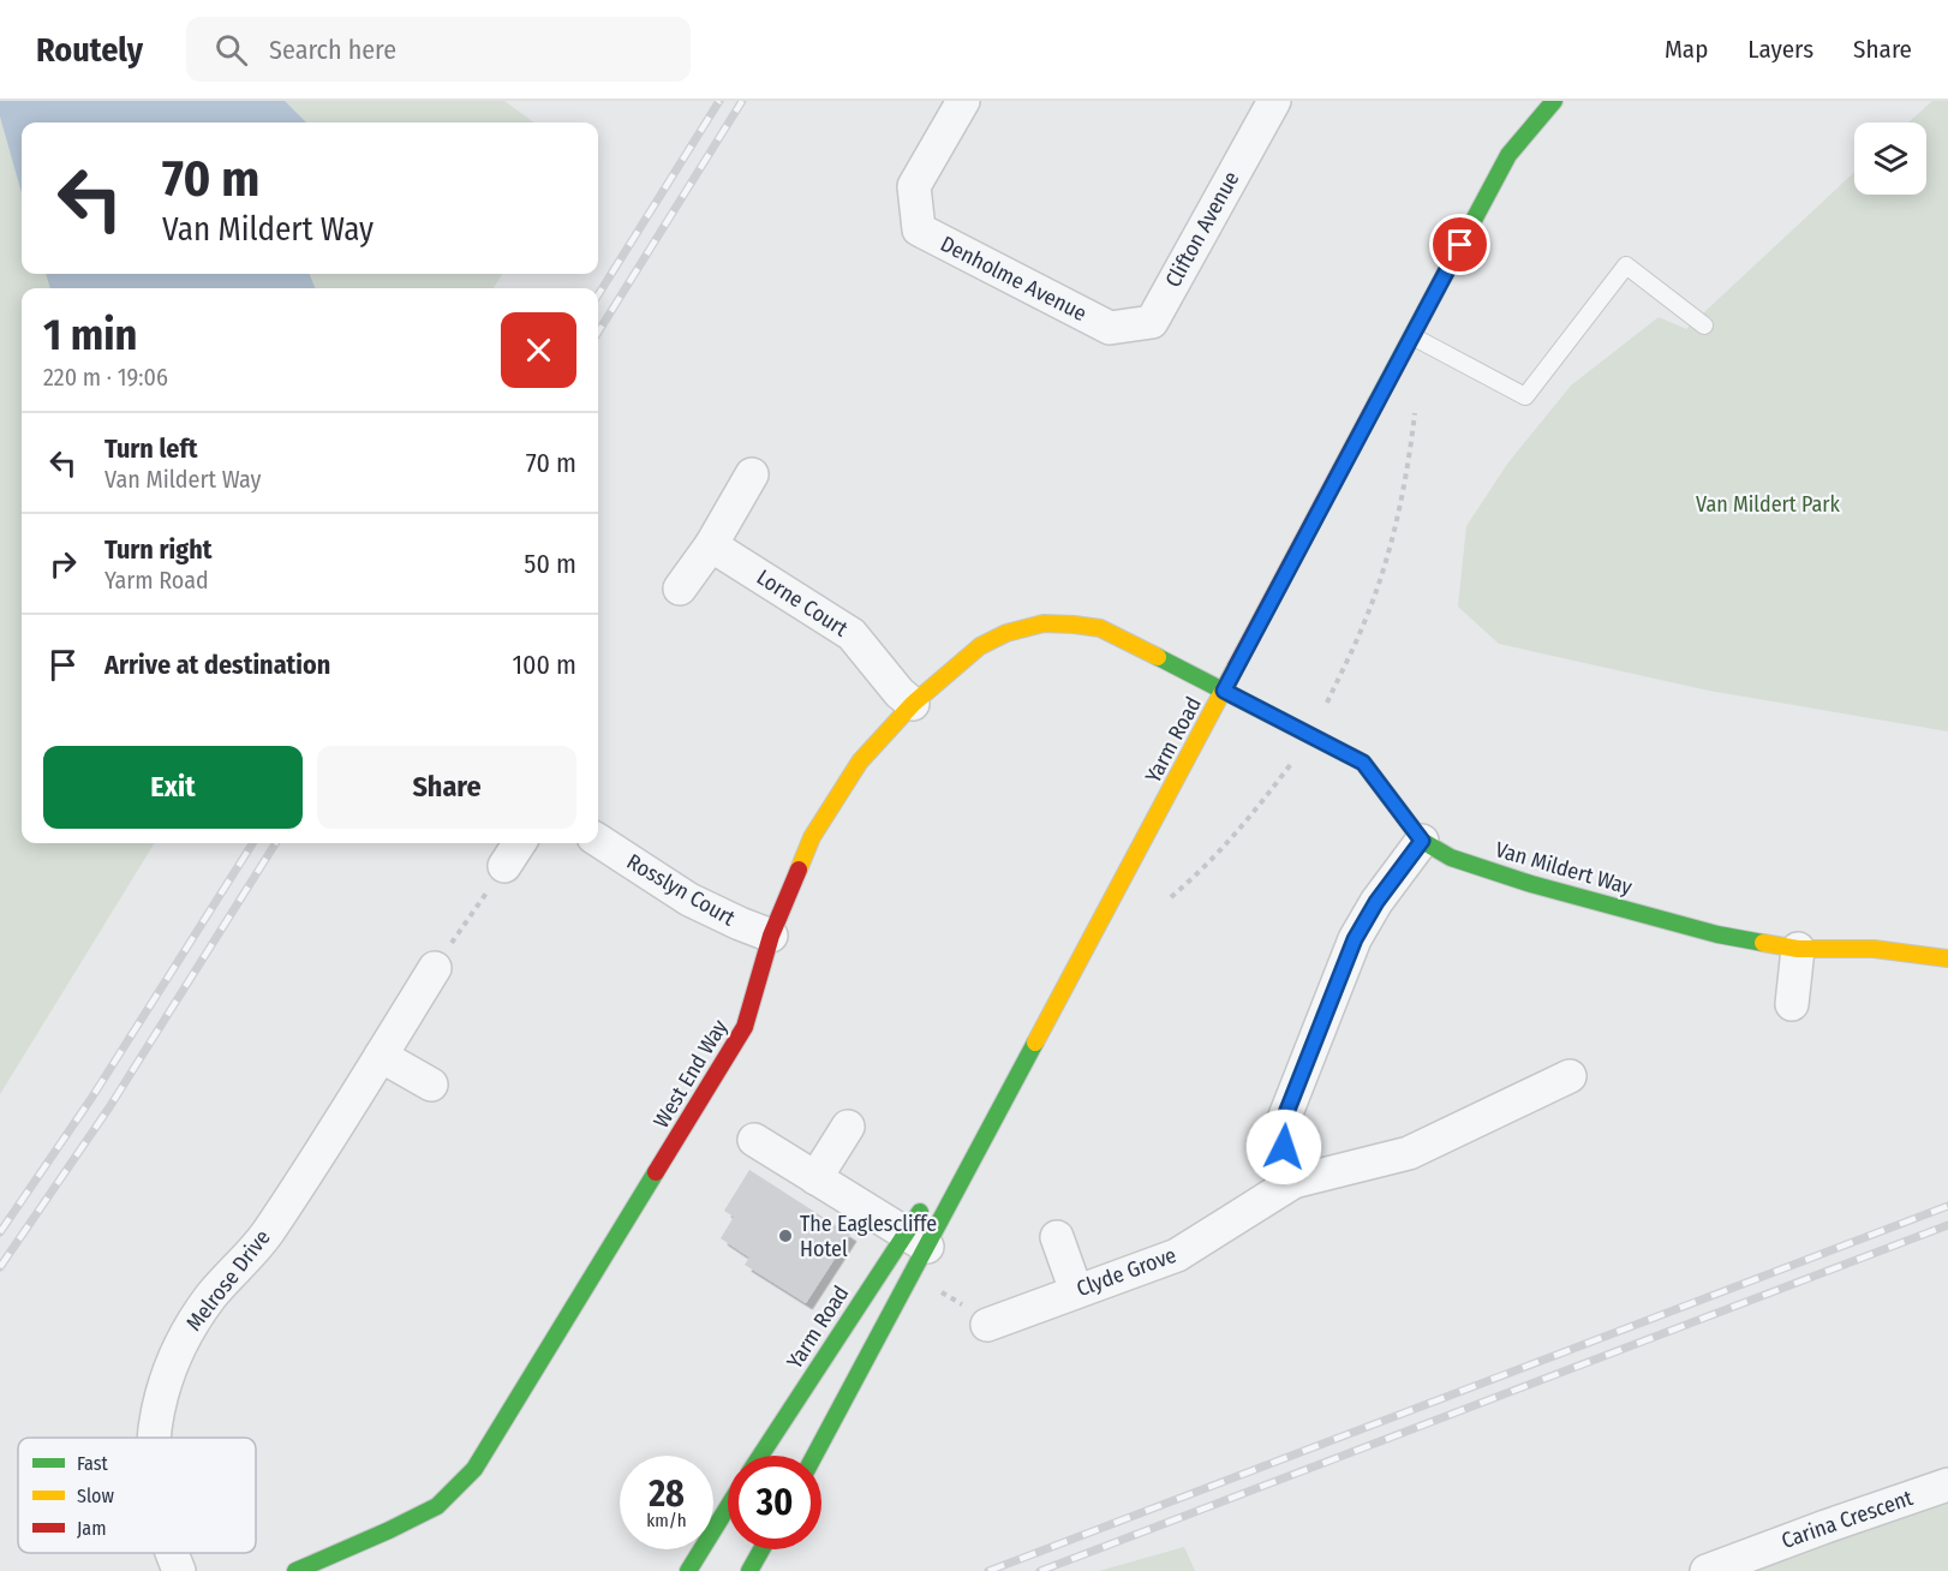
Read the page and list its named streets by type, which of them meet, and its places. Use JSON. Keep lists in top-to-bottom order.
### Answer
{
  "streets": {
    "main road": ["Yarm Road", "Van Mildert Way", "West End Way"],
    "street": [
      "Clifton Avenue",
      "Denholme Avenue",
      "Lorne Court",
      "Rosslyn Court",
      "Clyde Grove",
      "Melrose Drive",
      "Carina Crescent"
    ]
  },
  "crossings": [
    ["Clifton Avenue", "Denholme Avenue"],
    ["Lorne Court", "West End Way"],
    ["Yarm Road", "Van Mildert Way"],
    ["Yarm Road", "West End Way"],
    ["Van Mildert Way", "West End Way"],
    ["Rosslyn Court", "West End Way"]
  ],
  "parks": ["Van Mildert Park"],
  "places": ["The Eaglescliffe Hotel"],
  "legend": ["Fast", "Slow", "Jam"],
  "page": {
    "header": "Routely",
    "search": "Search here",
    "nav": ["Map", "Layers", "Share"],
    "turn": ["70 m", "Van Mildert Way"],
    "heading": ["1 min", "220 m · 19:06"],
    "list": [
      {
        "name": "Turn left",
        "note": "Van Mildert Way",
        "value": "70 m"
      },
      {
        "name": "Turn right",
        "note": "Yarm Road",
        "value": "50 m"
      },
      {
        "name": "Arrive at destination",
        "value": "100 m"
      }
    ],
    "buttons": ["Exit", "Share"],
    "speed": "28 km/h",
    "limit": "30"
  }
}
